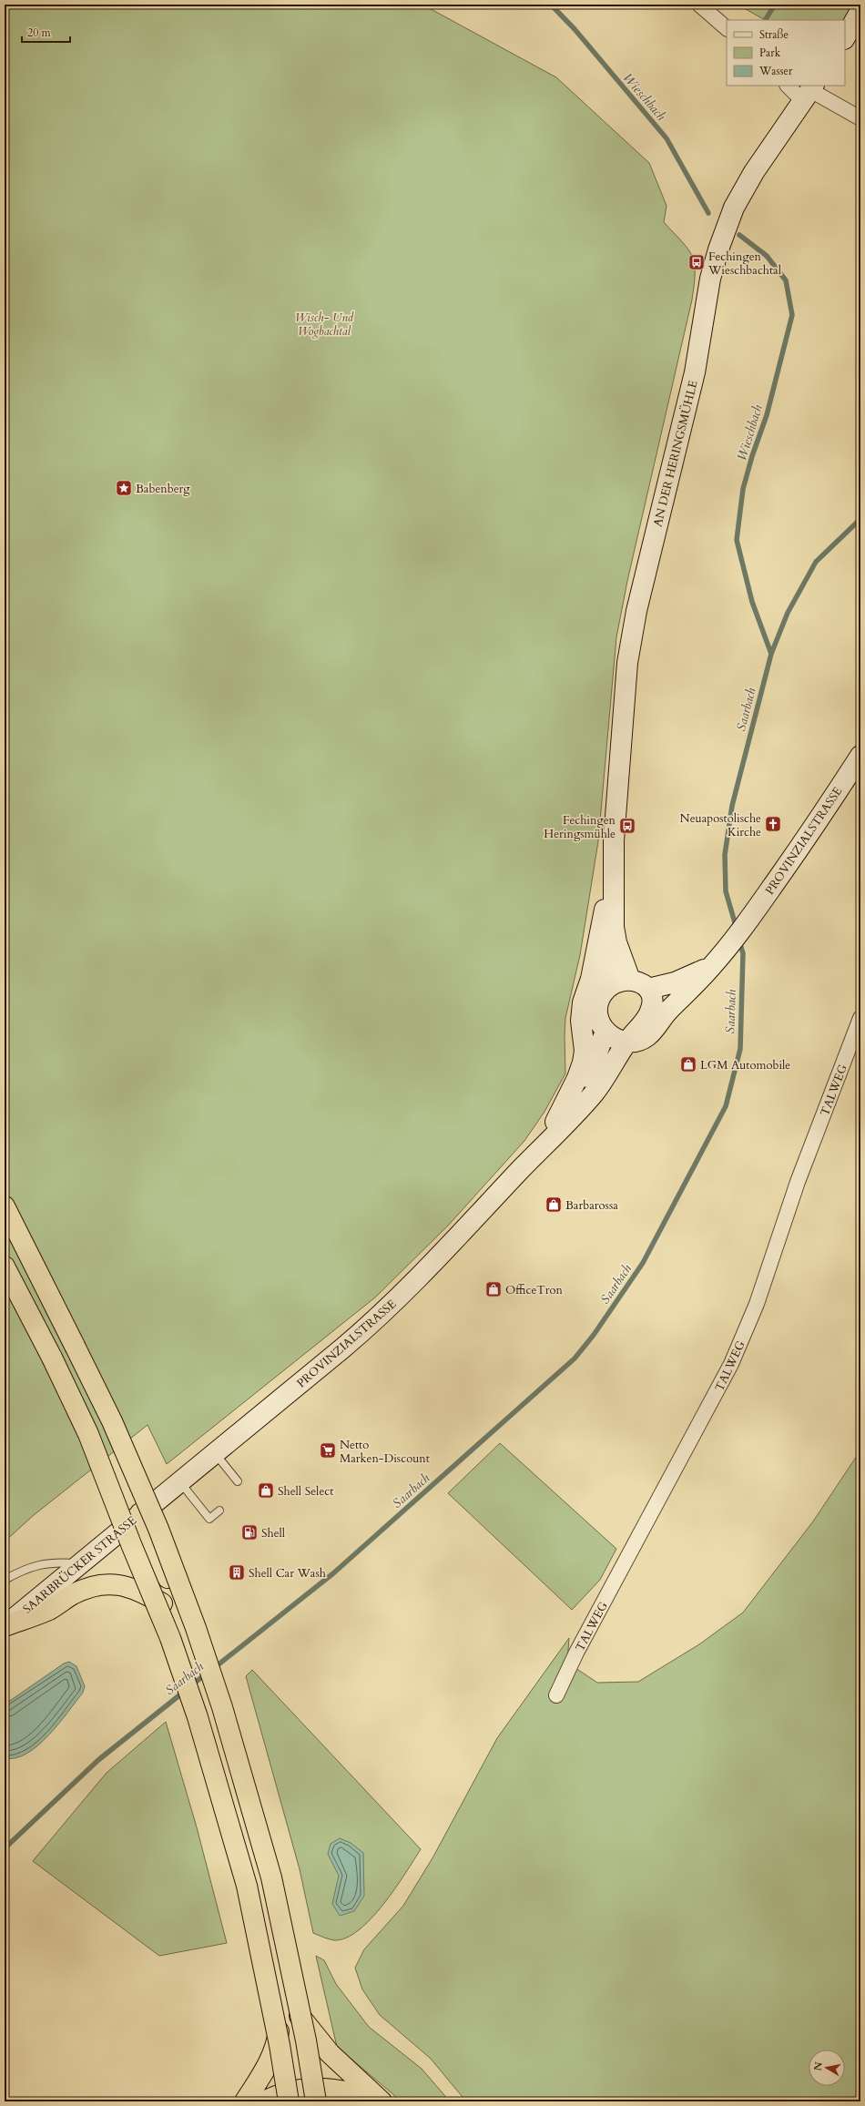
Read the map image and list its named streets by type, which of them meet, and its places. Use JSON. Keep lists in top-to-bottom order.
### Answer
{
  "streets": {
    "main road": ["AN DER HERINGSMÜHLE", "PROVINZIALSTRASSE", "SAARBRÜCKER STRASSE"],
    "street": ["TALWEG"]
  },
  "crossings": [
    ["AN DER HERINGSMÜHLE", "PROVINZIALSTRASSE"],
    ["PROVINZIALSTRASSE", "SAARBRÜCKER STRASSE"]
  ],
  "water": ["Wieschbach", "Saarbach"],
  "parks": ["Wisch- Und Wogbachtal"],
  "places": {
    "bus stop": ["Fechingen Wieschbachtal", "Fechingen Heringsmühle"],
    "place": ["Babenberg"],
    "church": ["Neuapostolische Kirche"],
    "shop": [
      "LGM Automobile",
      "Barbarossa",
      "OfficeTron",
      "Shell Select"
    ],
    "supermarket": ["Netto Marken-Discount"],
    "fuel station": ["Shell"],
    "building": ["Shell Car Wash"]
  },
  "legend": ["Straße", "Park", "Wasser"],
  "scale_bar": "20 m",
  "north": "left"
}
